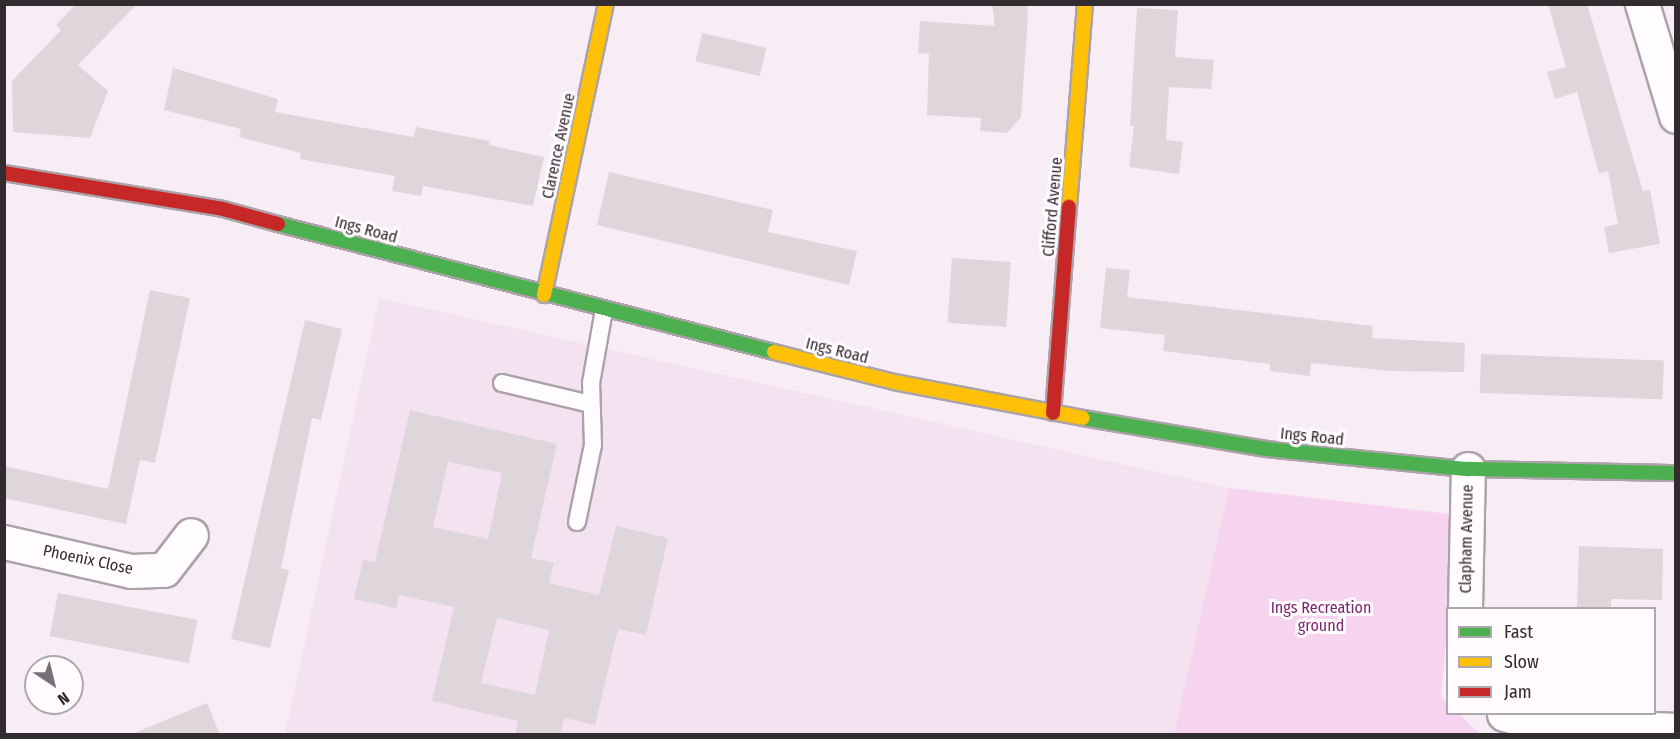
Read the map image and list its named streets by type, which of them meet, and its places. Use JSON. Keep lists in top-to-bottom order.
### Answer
{
  "streets": {
    "street": [
      "Clarence Avenue",
      "Clifford Avenue",
      "Ings Road",
      "Clapham Avenue",
      "Phoenix Close"
    ]
  },
  "crossings": [
    ["Clarence Avenue", "Ings Road"],
    ["Clifford Avenue", "Ings Road"],
    ["Ings Road", "Clapham Avenue"]
  ],
  "parks": ["Ings Recreation ground"],
  "legend": ["Fast", "Slow", "Jam"],
  "north": "bottom right"
}
